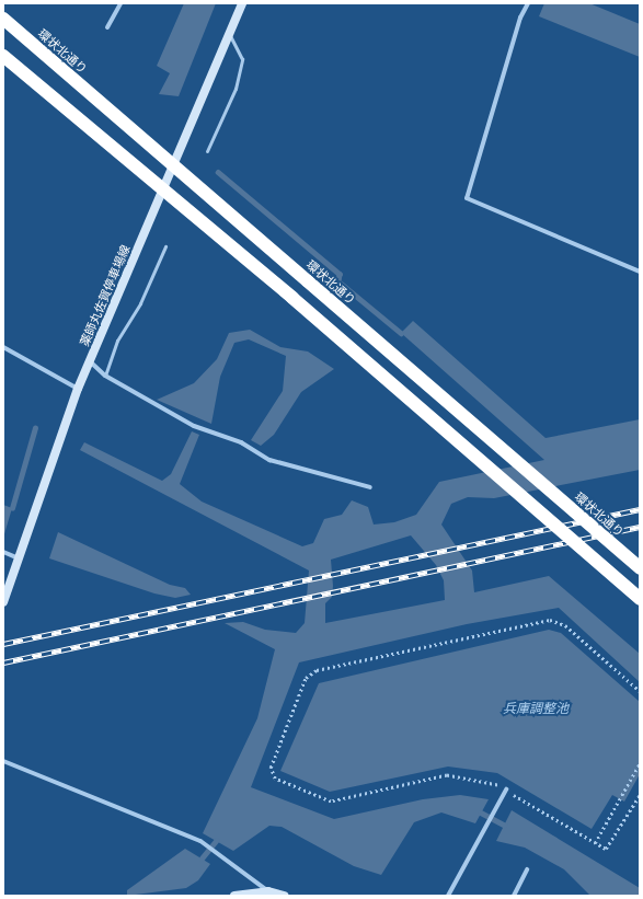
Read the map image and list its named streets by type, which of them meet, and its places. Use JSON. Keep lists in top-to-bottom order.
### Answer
{
  "streets": {
    "highway": ["環状北通り"],
    "main road": ["薬師丸佐賀停車場線"]
  },
  "crossings": [
    ["環状北通り", "薬師丸佐賀停車場線"]
  ],
  "water": ["兵庫調整池"]
}
